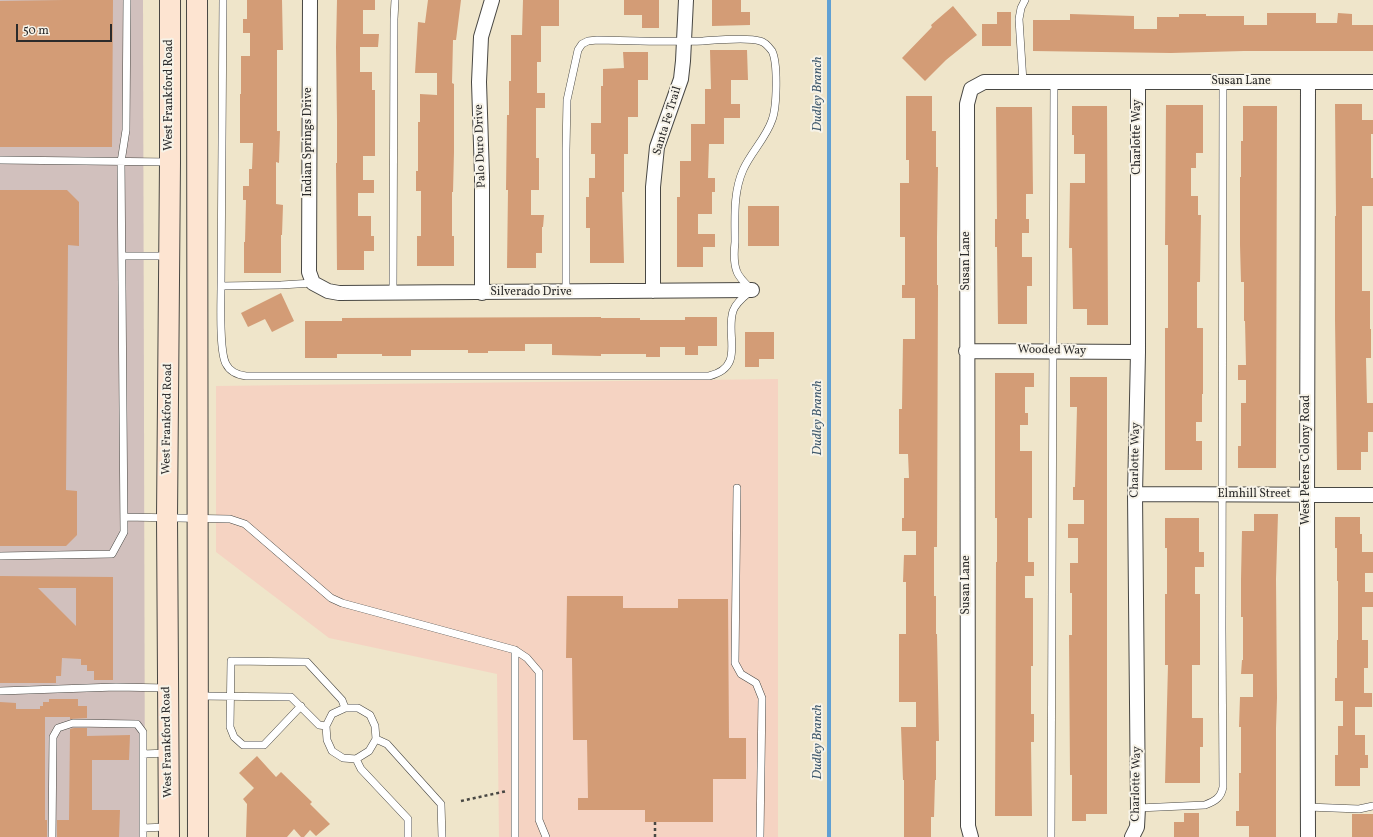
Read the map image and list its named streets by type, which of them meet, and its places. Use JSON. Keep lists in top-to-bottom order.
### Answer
{
  "streets": {
    "main road": ["West Frankford Road"],
    "street": [
      "Susan Lane",
      "Santa Fe Trail",
      "Charlotte Way",
      "Indian Springs Drive",
      "Palo Duro Drive",
      "Silverado Drive",
      "Wooded Way",
      "West Peters Colony Road",
      "Elmhill Street"
    ]
  },
  "crossings": [
    ["Susan Lane", "Charlotte Way"],
    ["Susan Lane", "Wooded Way"],
    ["Susan Lane", "West Peters Colony Road"],
    ["Santa Fe Trail", "Silverado Drive"],
    ["Charlotte Way", "Wooded Way"],
    ["Charlotte Way", "Elmhill Street"],
    ["Indian Springs Drive", "Silverado Drive"],
    ["Palo Duro Drive", "Silverado Drive"],
    ["West Peters Colony Road", "Elmhill Street"]
  ],
  "water": ["Dudley Branch"],
  "scale_bar": "50 m"
}
